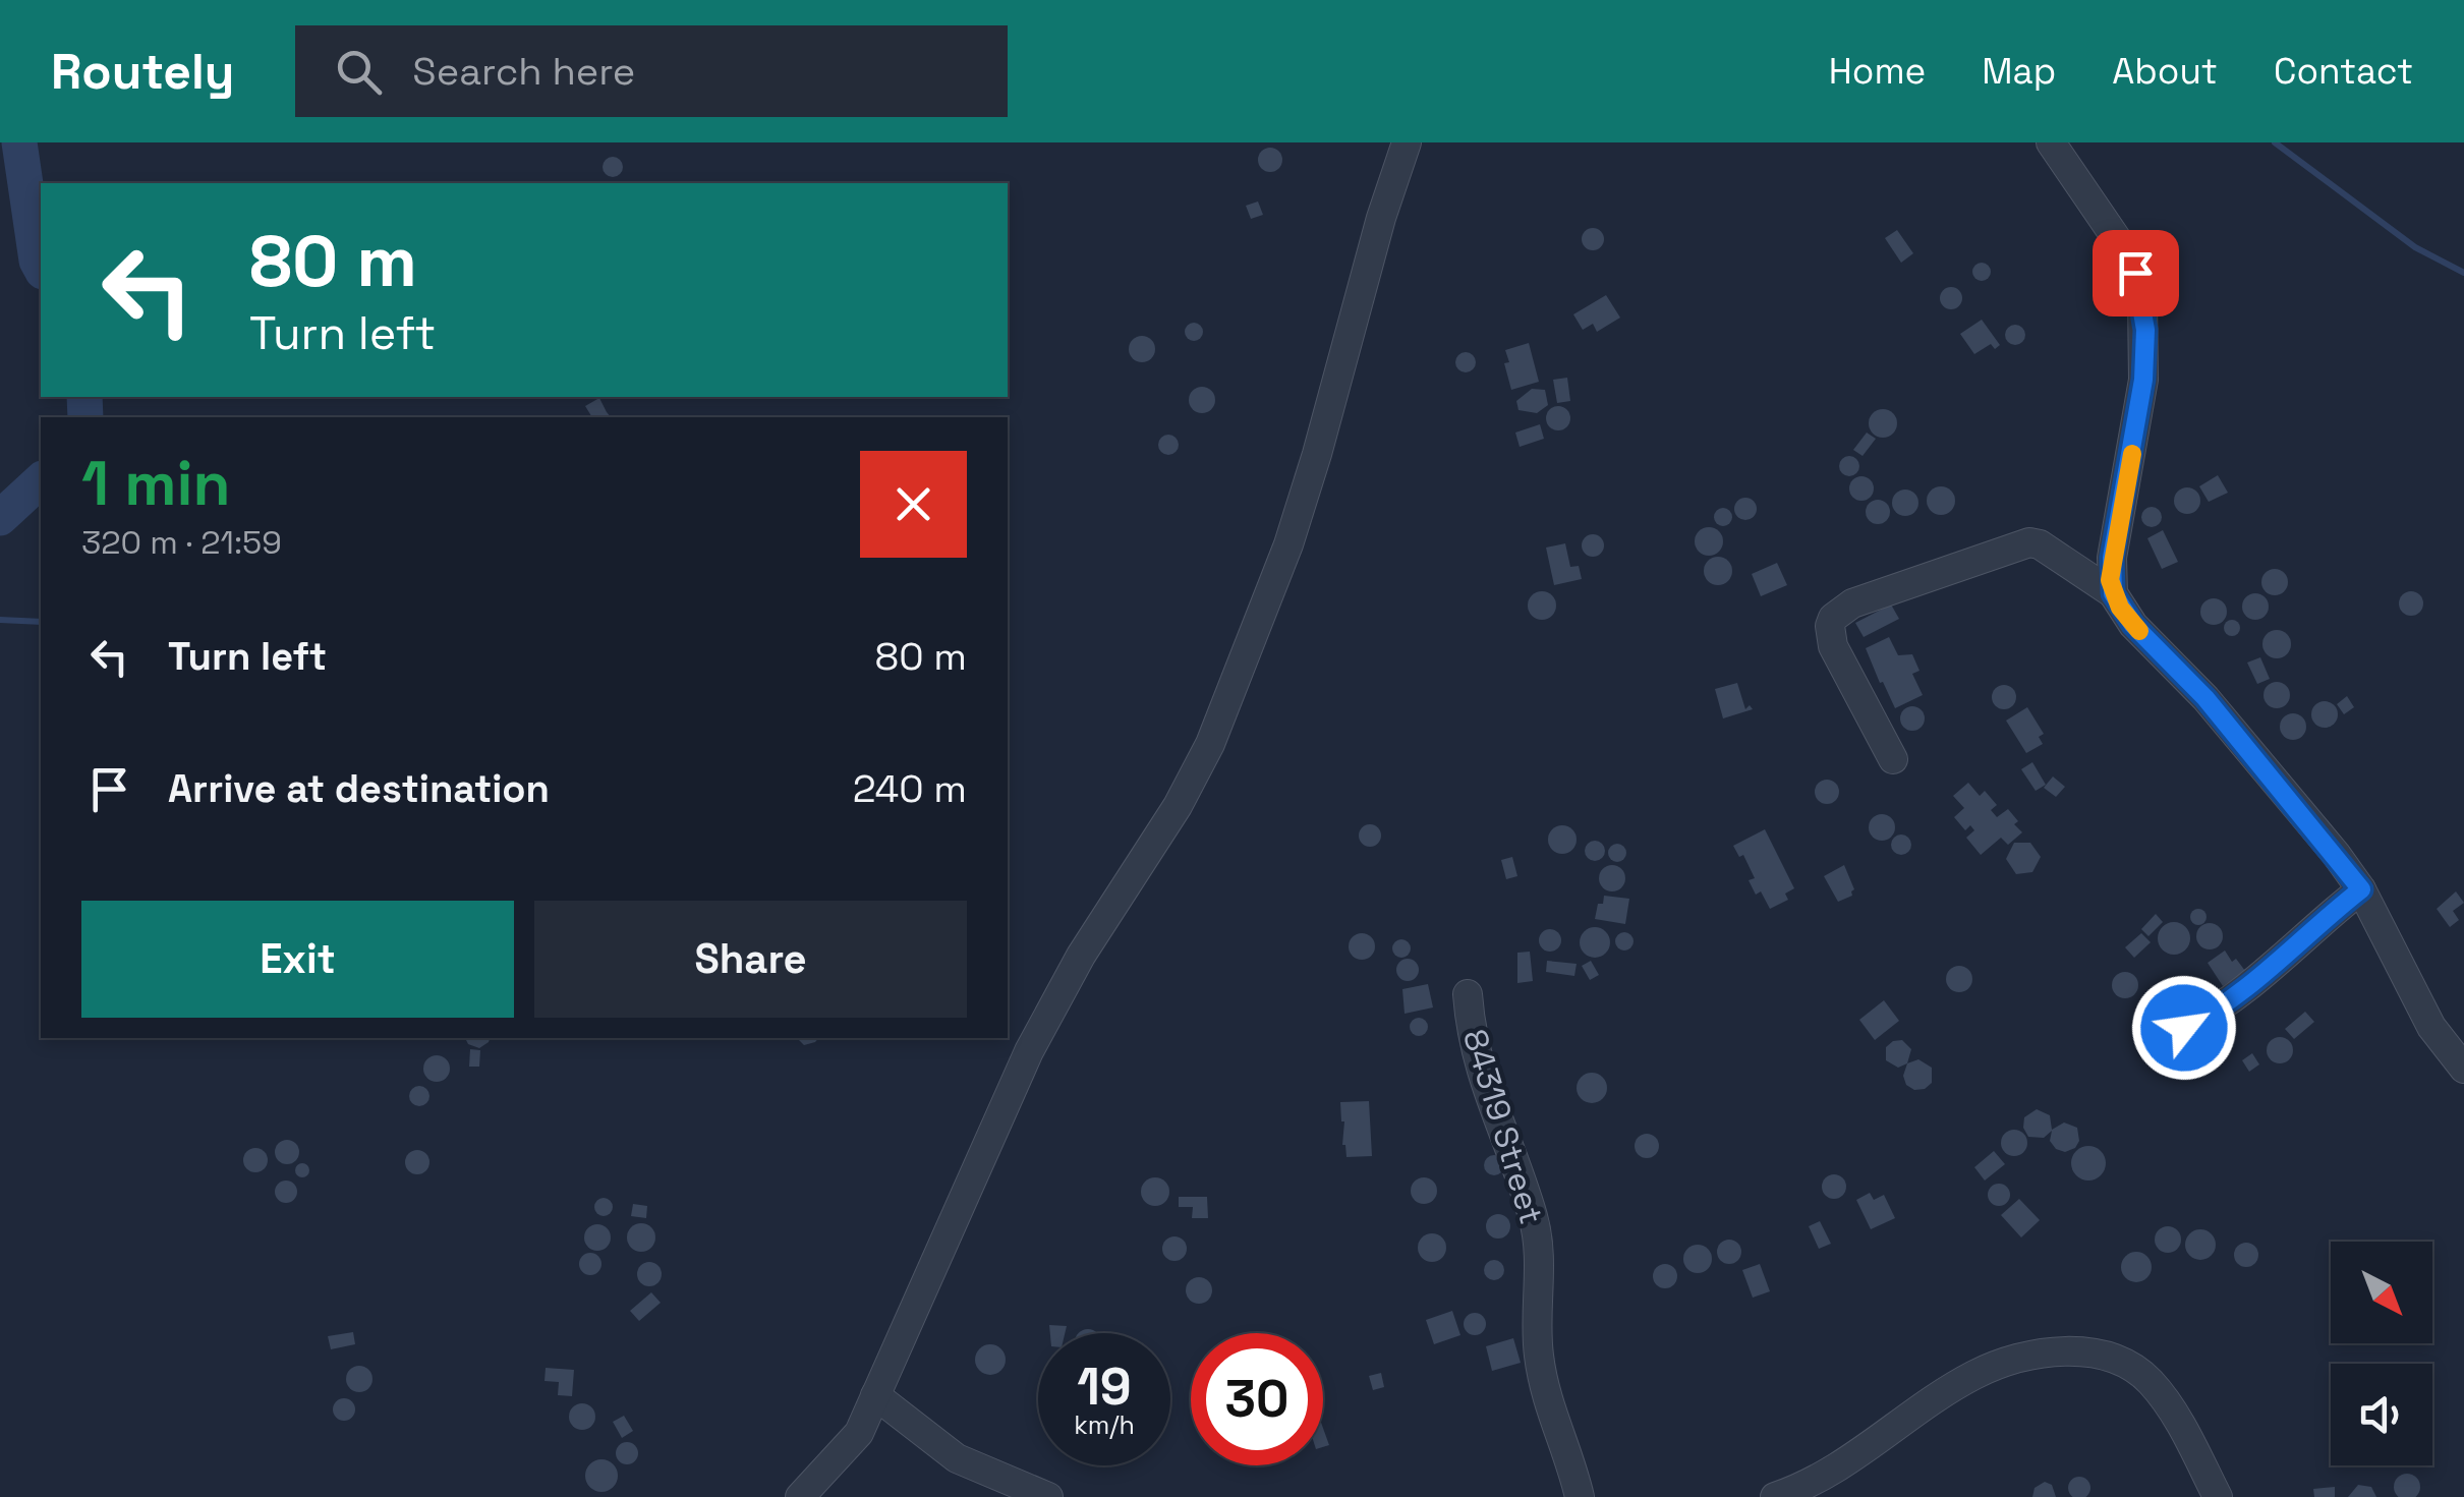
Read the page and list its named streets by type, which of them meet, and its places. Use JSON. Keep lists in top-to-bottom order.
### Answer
{
  "streets": {
    "street": ["84319 Street"]
  },
  "north": "bottom right",
  "page": {
    "header": "Routely",
    "search": "Search here",
    "nav": [
      "Home",
      "Map",
      "About",
      "Contact"
    ],
    "turn": ["80 m", "Turn left"],
    "heading": ["1 min", "320 m · 21:59"],
    "list": [
      {
        "name": "Turn left",
        "value": "80 m"
      },
      {
        "name": "Arrive at destination",
        "value": "240 m"
      }
    ],
    "buttons": ["Exit", "Share"],
    "speed": "19 km/h",
    "limit": "30"
  }
}
